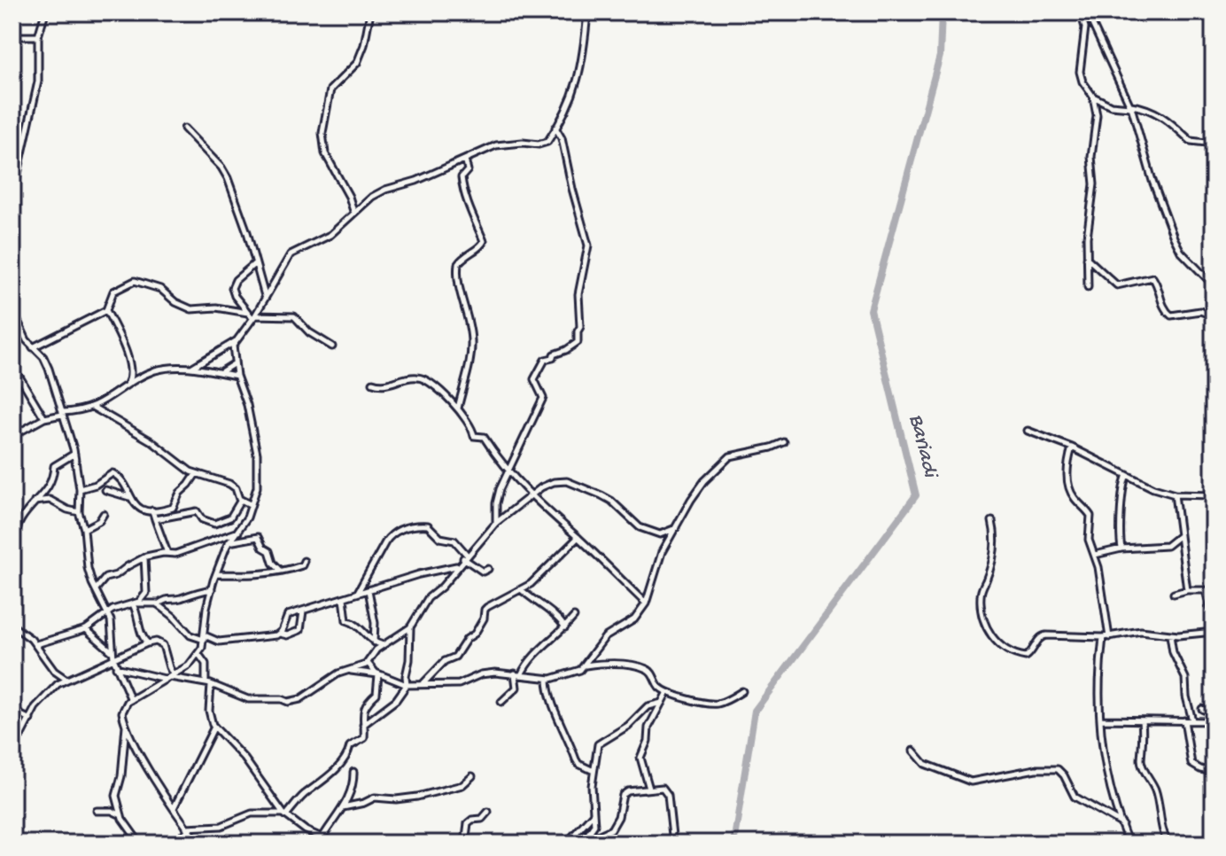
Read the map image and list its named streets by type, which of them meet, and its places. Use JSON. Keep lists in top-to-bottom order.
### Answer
{
  "water": ["Bariadi"]
}
